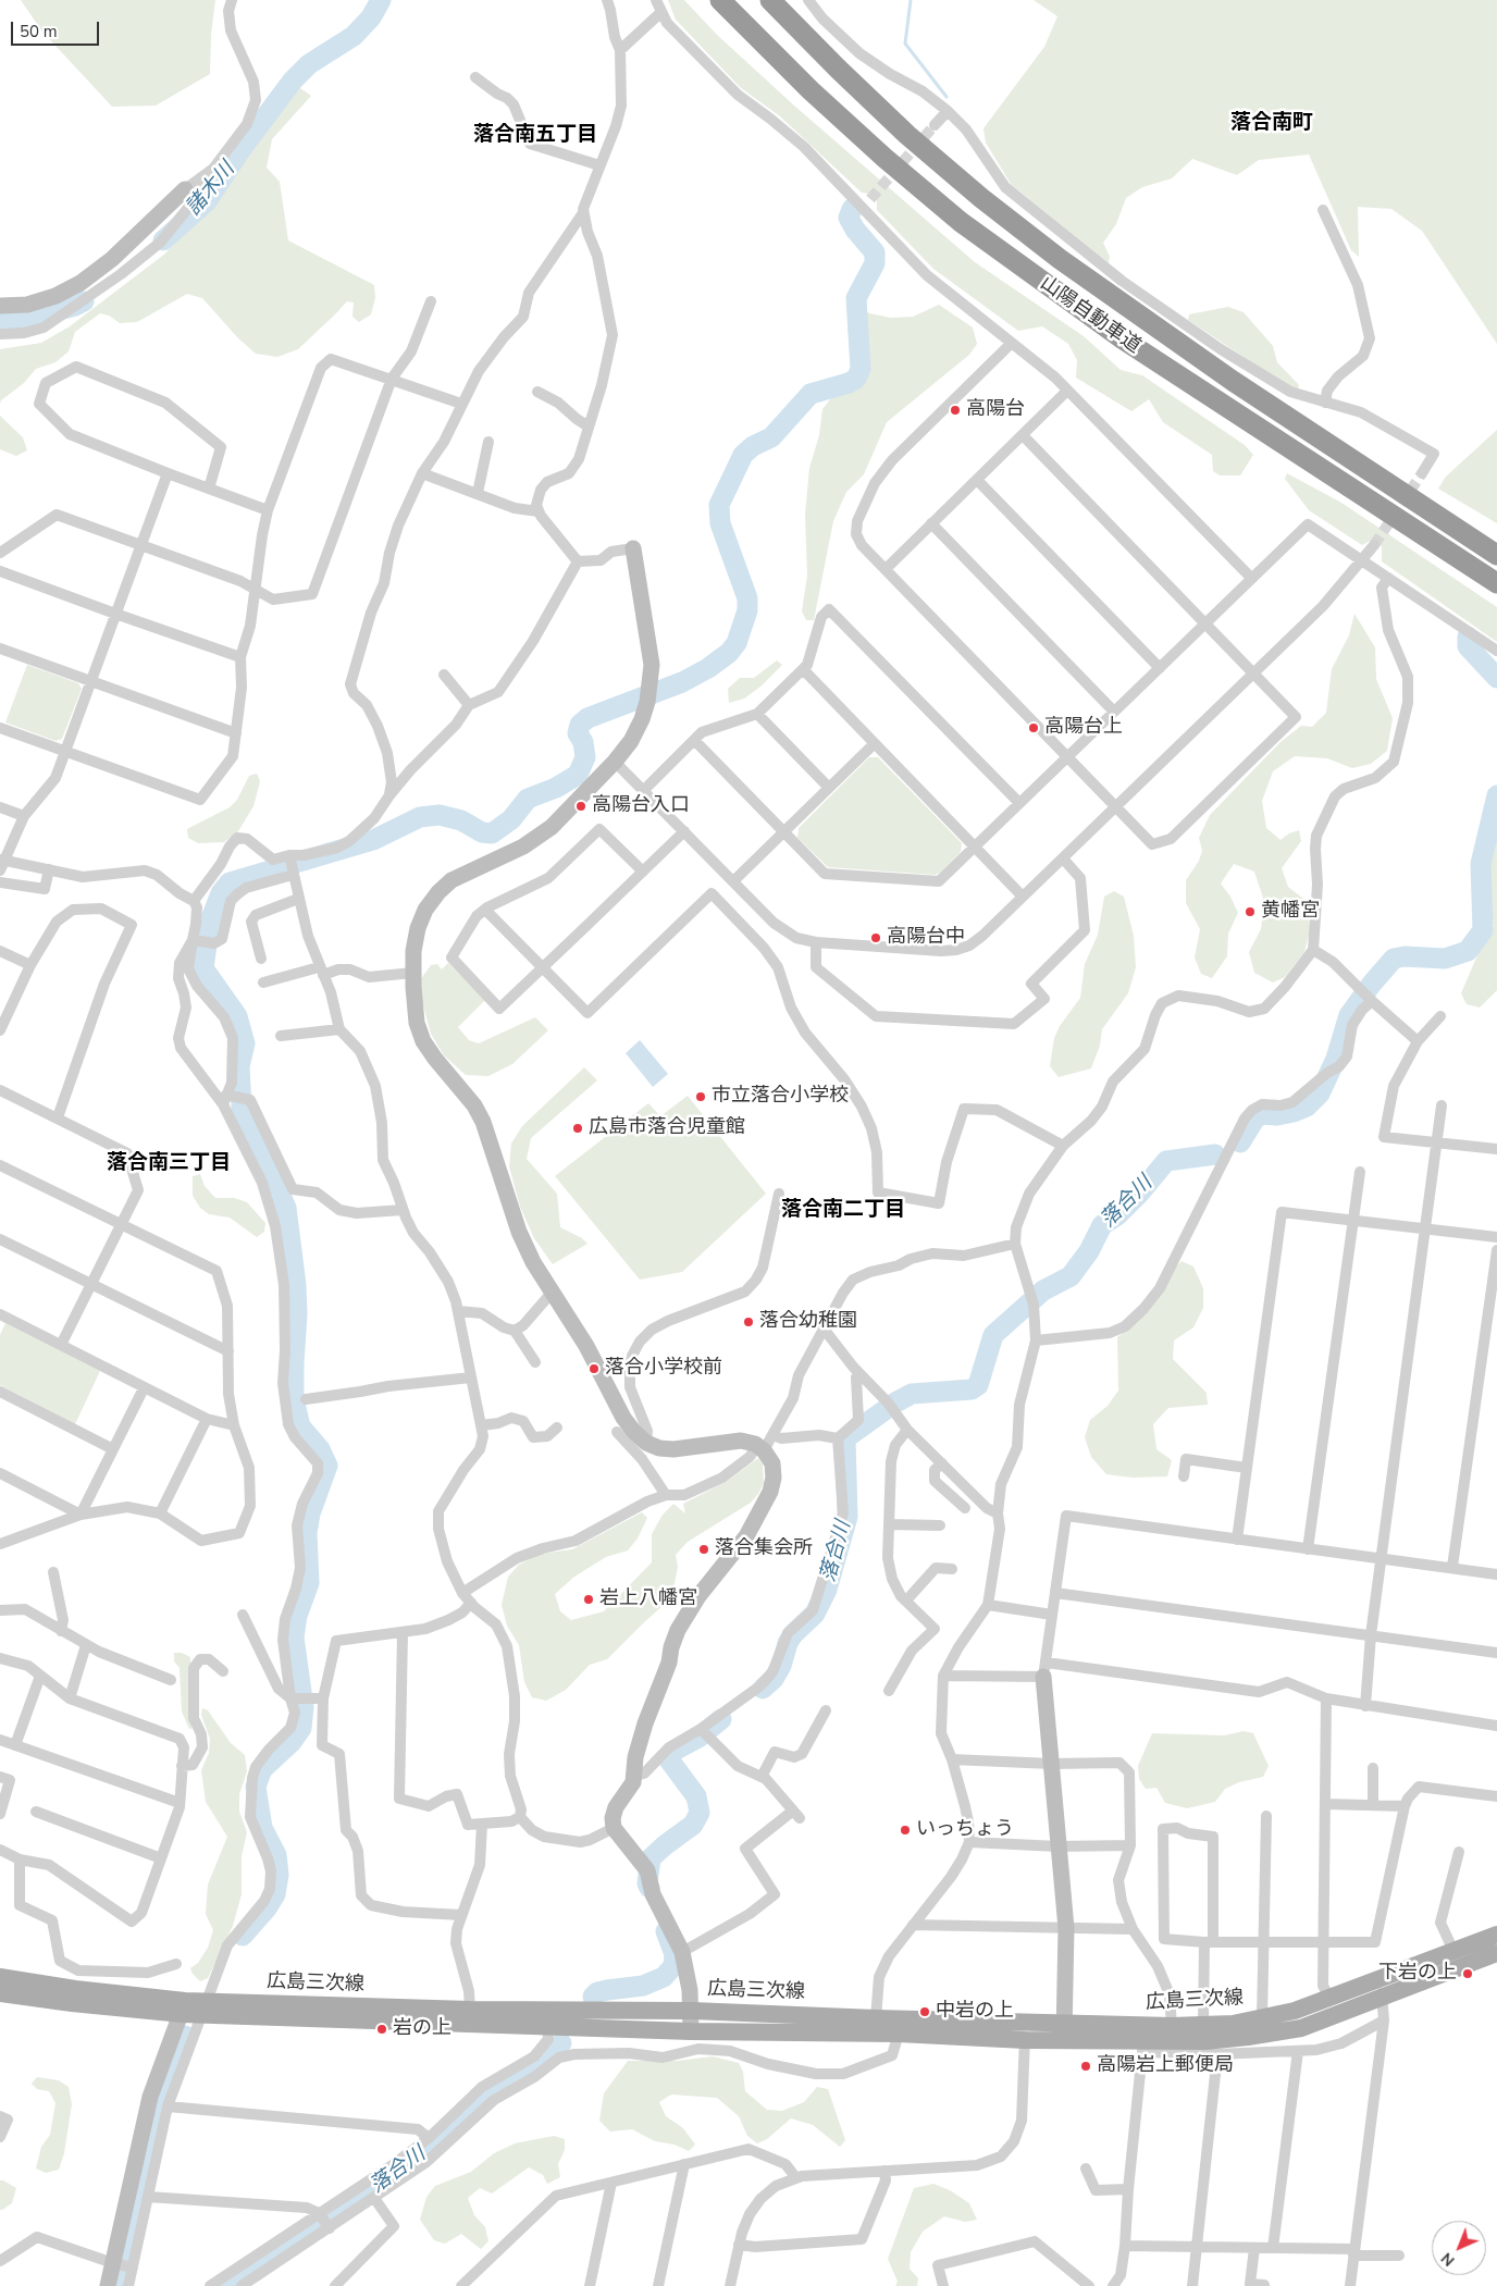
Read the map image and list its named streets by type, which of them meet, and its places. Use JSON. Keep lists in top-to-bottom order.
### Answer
{
  "streets": {
    "highway": ["山陽自動車道"],
    "main road": ["広島三次線"]
  },
  "districts": [
    "落合南町",
    "落合南五丁目",
    "落合南三丁目",
    "落合南二丁目"
  ],
  "water": ["諸木川", "落合川"],
  "places": [
    "高陽台",
    "高陽台上",
    "高陽台入口",
    "黄幡宮",
    "高陽台中",
    "市立落合小学校",
    "広島市落合児童館",
    "落合幼稚園",
    "落合小学校前",
    "落合集会所",
    "岩上八幡宮",
    "いっちょう",
    "下岩の上",
    "中岩の上",
    "岩の上",
    "高陽岩上郵便局"
  ],
  "scale_bar": "50 m",
  "north": "bottom left"
}
